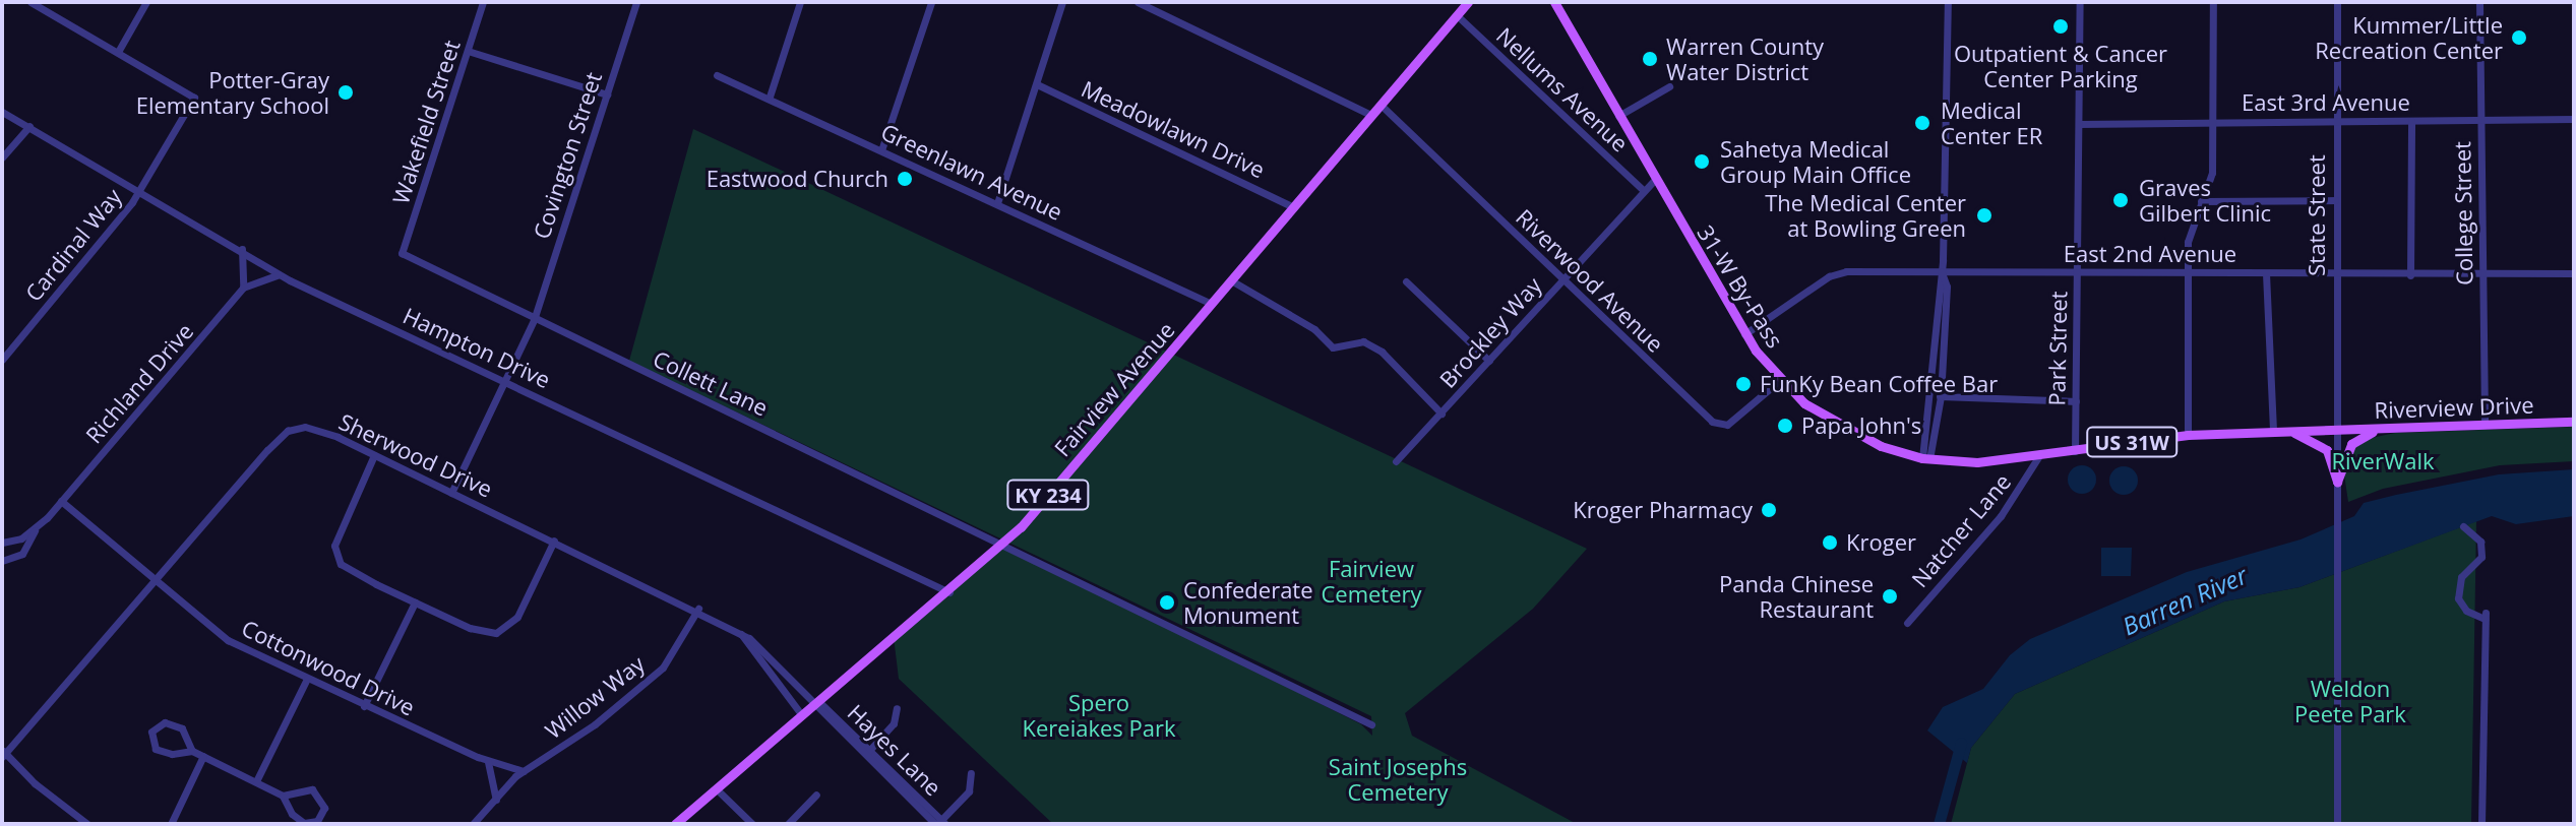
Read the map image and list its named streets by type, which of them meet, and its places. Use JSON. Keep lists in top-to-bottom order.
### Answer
{
  "streets": {
    "main road": [
      "31-W By-Pass",
      "Fairview Avenue",
      "Riverview Drive",
      "US 31W",
      "KY 234"
    ],
    "street": [
      "Nellums Avenue",
      "East 3rd Avenue",
      "Wakefield Street",
      "Meadowlawn Drive",
      "Covington Street",
      "Greenlawn Avenue",
      "College Street",
      "State Street",
      "Cardinal Way",
      "East 2nd Avenue",
      "Riverwood Avenue",
      "Brockley Way",
      "Hampton Drive",
      "Park Street",
      "Richland Drive",
      "Collett Lane",
      "Sherwood Drive",
      "Natcher Lane",
      "Cottonwood Drive",
      "Willow Way",
      "Hayes Lane"
    ]
  },
  "crossings": [
    ["Nellums Avenue", "Brockley Way"],
    ["Nellums Avenue", "Fairview Avenue"],
    ["East 3rd Avenue", "College Street"],
    ["East 3rd Avenue", "State Street"],
    ["East 3rd Avenue", "Park Street"],
    ["Wakefield Street", "Collett Lane"],
    ["Meadowlawn Drive", "Fairview Avenue"],
    ["Covington Street", "Hampton Drive"],
    ["Covington Street", "Collett Lane"],
    ["Covington Street", "Sherwood Drive"],
    ["Greenlawn Avenue", "Fairview Avenue"],
    ["College Street", "East 2nd Avenue"],
    ["College Street", "Riverview Drive"],
    ["State Street", "East 2nd Avenue"],
    ["State Street", "31-W By-Pass"],
    ["State Street", "Riverview Drive"],
    ["Cardinal Way", "Hampton Drive"],
    ["East 2nd Avenue", "31-W By-Pass"],
    ["East 2nd Avenue", "Park Street"],
    ["Riverwood Avenue", "31-W By-Pass"],
    ["Riverwood Avenue", "Brockley Way"],
    ["Riverwood Avenue", "Fairview Avenue"],
    ["31-W By-Pass", "Brockley Way"],
    ["31-W By-Pass", "Park Street"],
    ["31-W By-Pass", "Riverview Drive"],
    ["31-W By-Pass", "Natcher Lane"],
    ["Hampton Drive", "Richland Drive"],
    ["Hampton Drive", "Fairview Avenue"],
    ["Richland Drive", "Cottonwood Drive"],
    ["Collett Lane", "Fairview Avenue"],
    ["Fairview Avenue", "Sherwood Drive"],
    ["Fairview Avenue", "Hayes Lane"],
    ["Sherwood Drive", "Cottonwood Drive"],
    ["Sherwood Drive", "Willow Way"],
    ["Sherwood Drive", "Hayes Lane"],
    ["Cottonwood Drive", "Willow Way"]
  ],
  "water": ["Barren River"],
  "parks": [
    "RiverWalk",
    "Fairview Cemetery",
    "Weldon Peete Park",
    "Spero Kereiakes Park",
    "Saint Josephs Cemetery"
  ],
  "places": [
    "Outpatient & Cancer Center Parking",
    "Kummer/Little Recreation Center",
    "Warren County Water District",
    "Potter-Gray Elementary School",
    "Medical Center ER",
    "Sahetya Medical Group Main Office",
    "Eastwood Church",
    "Graves Gilbert Clinic",
    "The Medical Center at Bowling Green",
    "FunKy Bean Coffee Bar",
    "Papa John's",
    "Kroger Pharmacy",
    "Kroger",
    "Panda Chinese Restaurant",
    "Confederate Monument"
  ]
}
